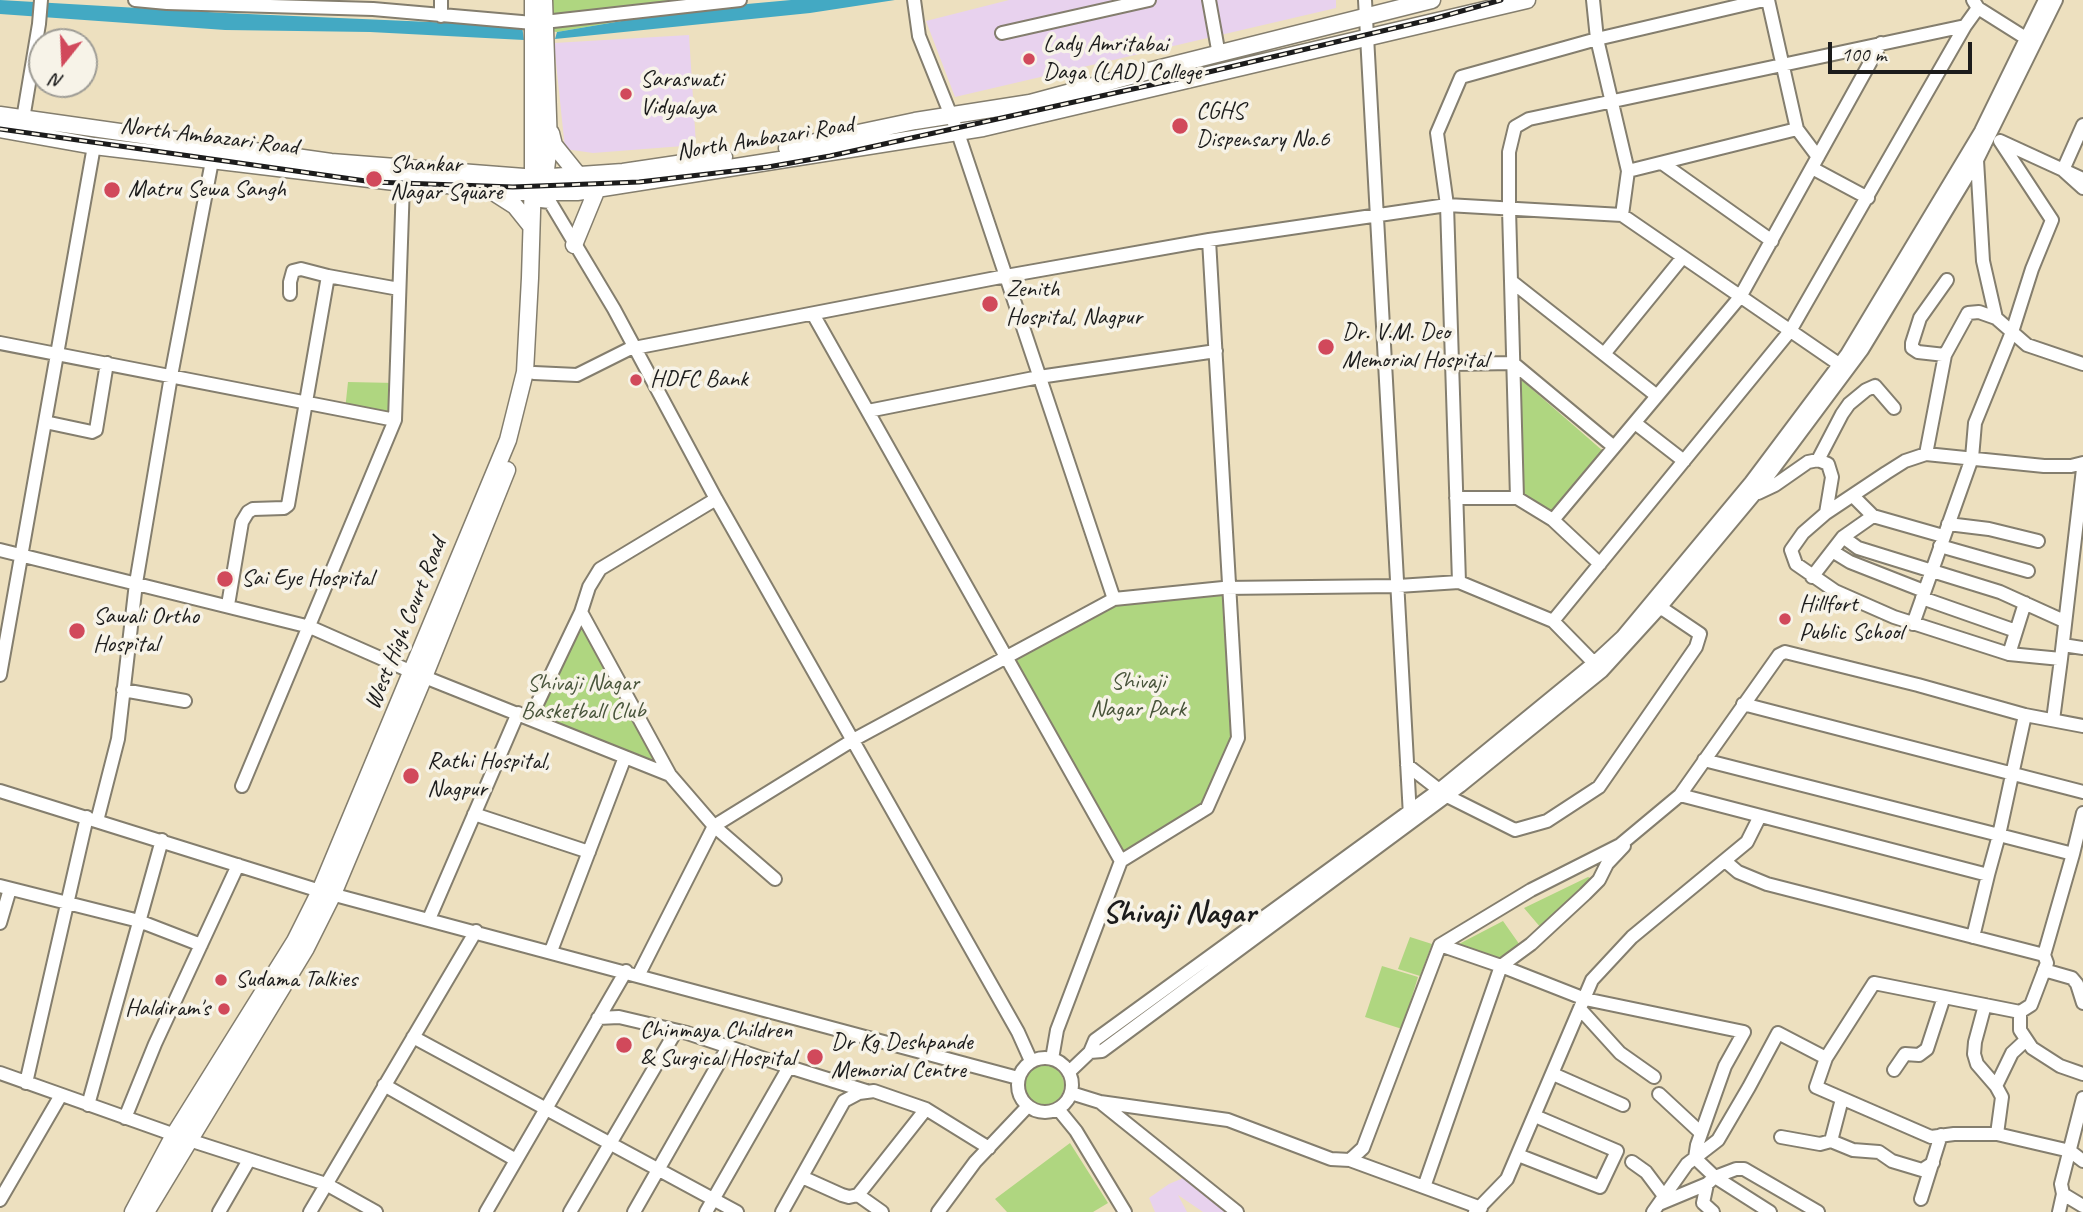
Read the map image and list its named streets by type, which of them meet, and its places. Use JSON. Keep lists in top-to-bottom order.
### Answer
{
  "streets": {
    "main road": ["North Ambazari Road", "West High Court Road"]
  },
  "crossings": [
    ["North Ambazari Road", "West High Court Road"]
  ],
  "districts": ["Shivaji Nagar"],
  "parks": ["Shivaji Nagar Park", "Shivaji Nagar Basketball Club"],
  "places": [
    "Lady Amritabai Daga (LAD) College",
    "Saraswati Vidyalaya",
    "CGHS Dispensary No.6",
    "Shankar Nagar Square",
    "Matru Sewa Sangh",
    "Zenith Hospital, Nagpur",
    "Dr. V.M. Deo Memorial Hospital",
    "HDFC Bank",
    "Sai Eye Hospital",
    "Hillfort Public School",
    "Sawali Ortho Hospital",
    "Rathi Hospital, Nagpur",
    "Sudama Talkies",
    "Haldiram's",
    "Chinmaya Children & Surgical Hospital",
    "Dr Kg Deshpande Memorial Centre"
  ],
  "scale_bar": "100 m",
  "north": "bottom"
}
